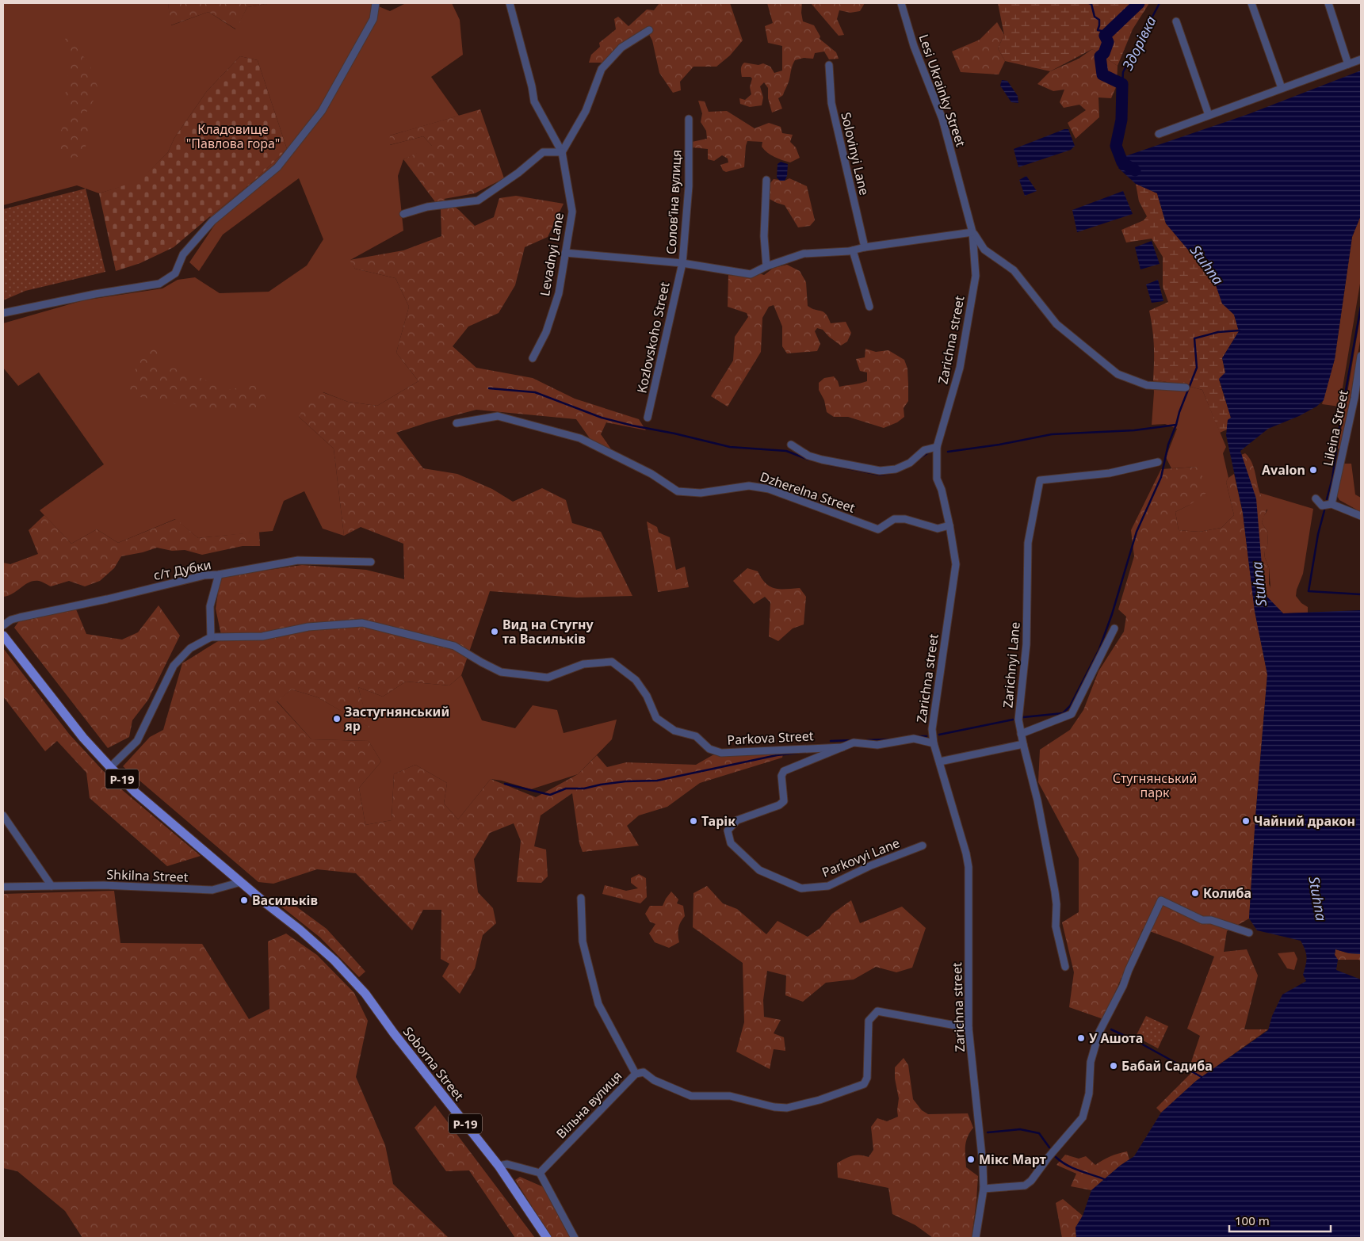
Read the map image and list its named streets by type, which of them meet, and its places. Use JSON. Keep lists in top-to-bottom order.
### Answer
{
  "streets": {
    "main road": ["Р-19", "Soborna Street"],
    "street": [
      "Lesi Ukrainky Street",
      "Solovinyi Lane",
      "Соловʼїна вулиця",
      "Levadnyi Lane",
      "Kozlovskoho Street",
      "Zarichna street",
      "Lileina Street",
      "Dzherelna Street",
      "с/т Дубки",
      "Zarichnyi Lane",
      "Parkova Street",
      "Parkovyi Lane",
      "Shkilna Street",
      "Вільна вулиця"
    ]
  },
  "crossings": [
    ["Lesi Ukrainky Street", "Zarichna street"],
    ["Solovinyi Lane", "Соловʼїна вулиця"],
    ["Соловʼїна вулиця", "Levadnyi Lane"],
    ["Соловʼїна вулиця", "Kozlovskoho Street"],
    ["Zarichna street", "Dzherelna Street"],
    ["Zarichna street", "Parkovyi Lane"],
    ["Zarichna street", "Вільна вулиця"],
    ["Parkova Street", "Parkovyi Lane"],
    ["Р-19", "Shkilna Street"],
    ["Р-19", "Soborna Street"],
    ["Shkilna Street", "Soborna Street"]
  ],
  "water": ["Здорівка", "Stuhna"],
  "parks": ["Кладовище \"Павлова гора\"", "Стугнянський парк"],
  "places": [
    "Avalon",
    "Вид на Стугну та Васильків",
    "Застугнянський яр",
    "Тарік",
    "Чайний дракон",
    "Колиба",
    "Васильків",
    "У Ашота",
    "Бабай Садиба",
    "Мікс Март"
  ],
  "scale_bar": "100 m"
}
